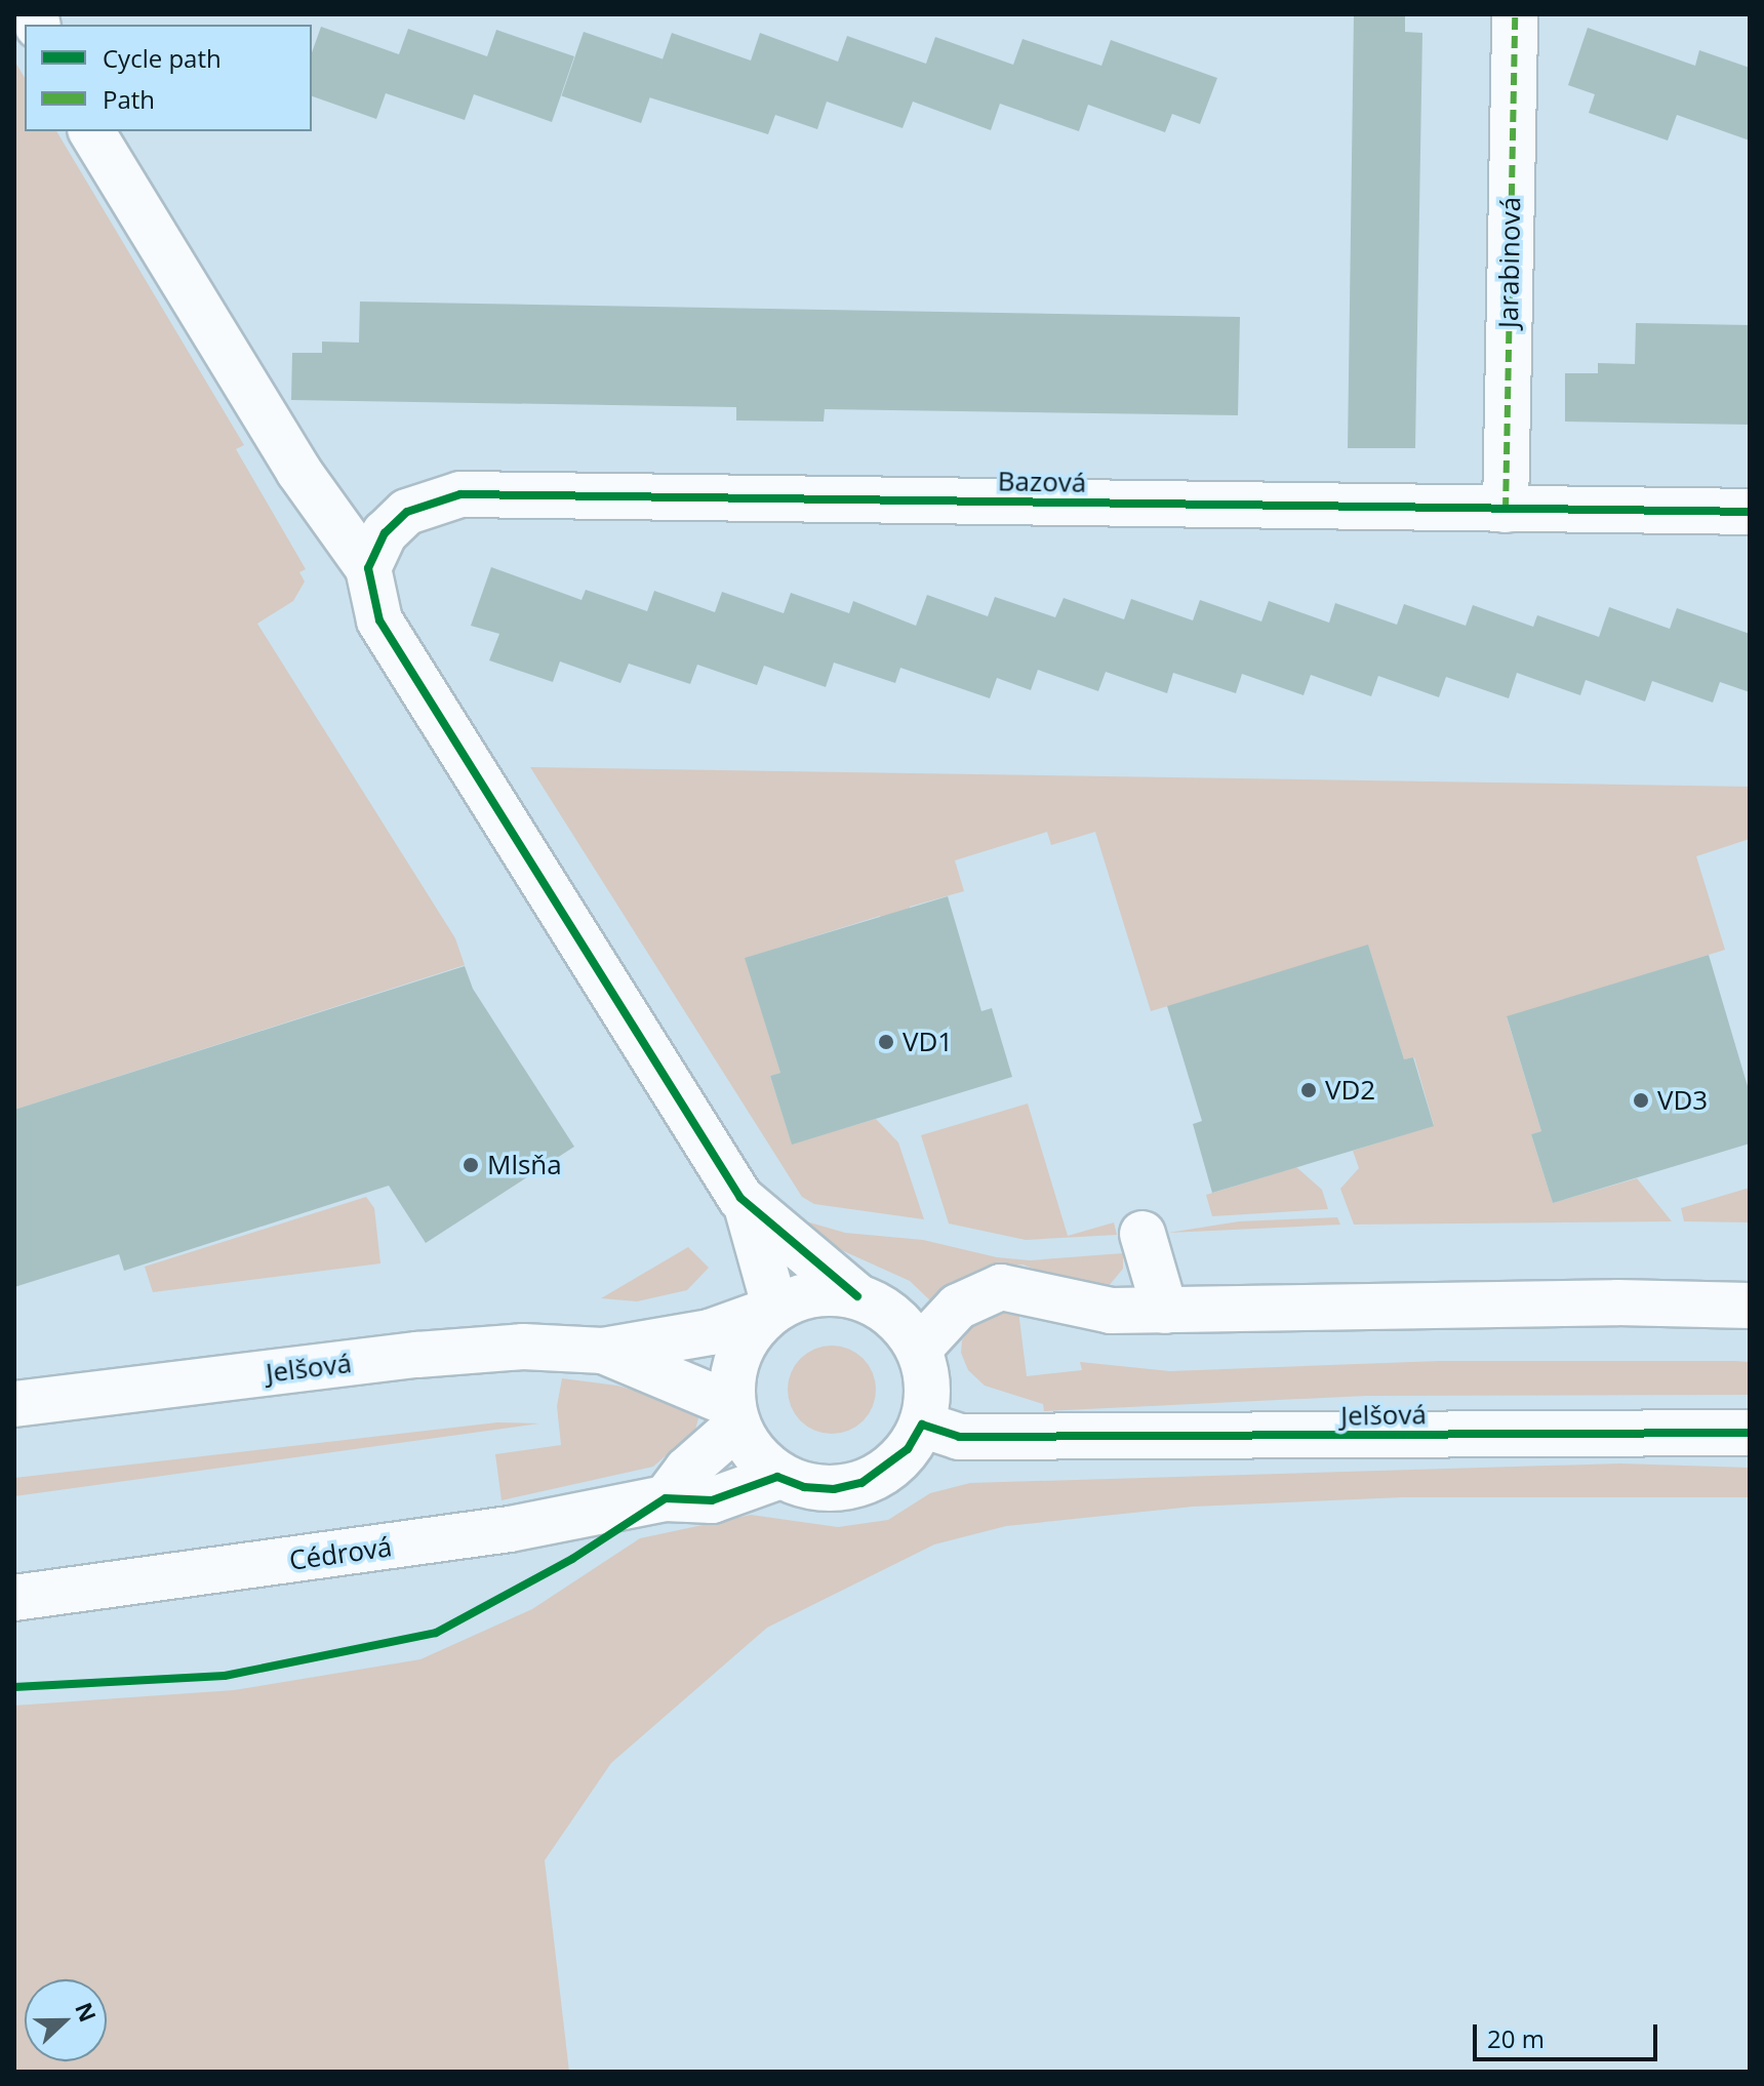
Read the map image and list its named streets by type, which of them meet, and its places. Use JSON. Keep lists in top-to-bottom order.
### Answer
{
  "streets": {
    "street": [
      "Jarabinová",
      "Bazová",
      "Jelšová",
      "Cédrová"
    ]
  },
  "crossings": [
    ["Jarabinová", "Bazová"],
    ["Jelšová", "Cédrová"]
  ],
  "places": [
    "VD1",
    "VD2",
    "VD3",
    "Mlsňa"
  ],
  "legend": ["Cycle path", "Path"],
  "scale_bar": "20 m",
  "north": "right"
}
